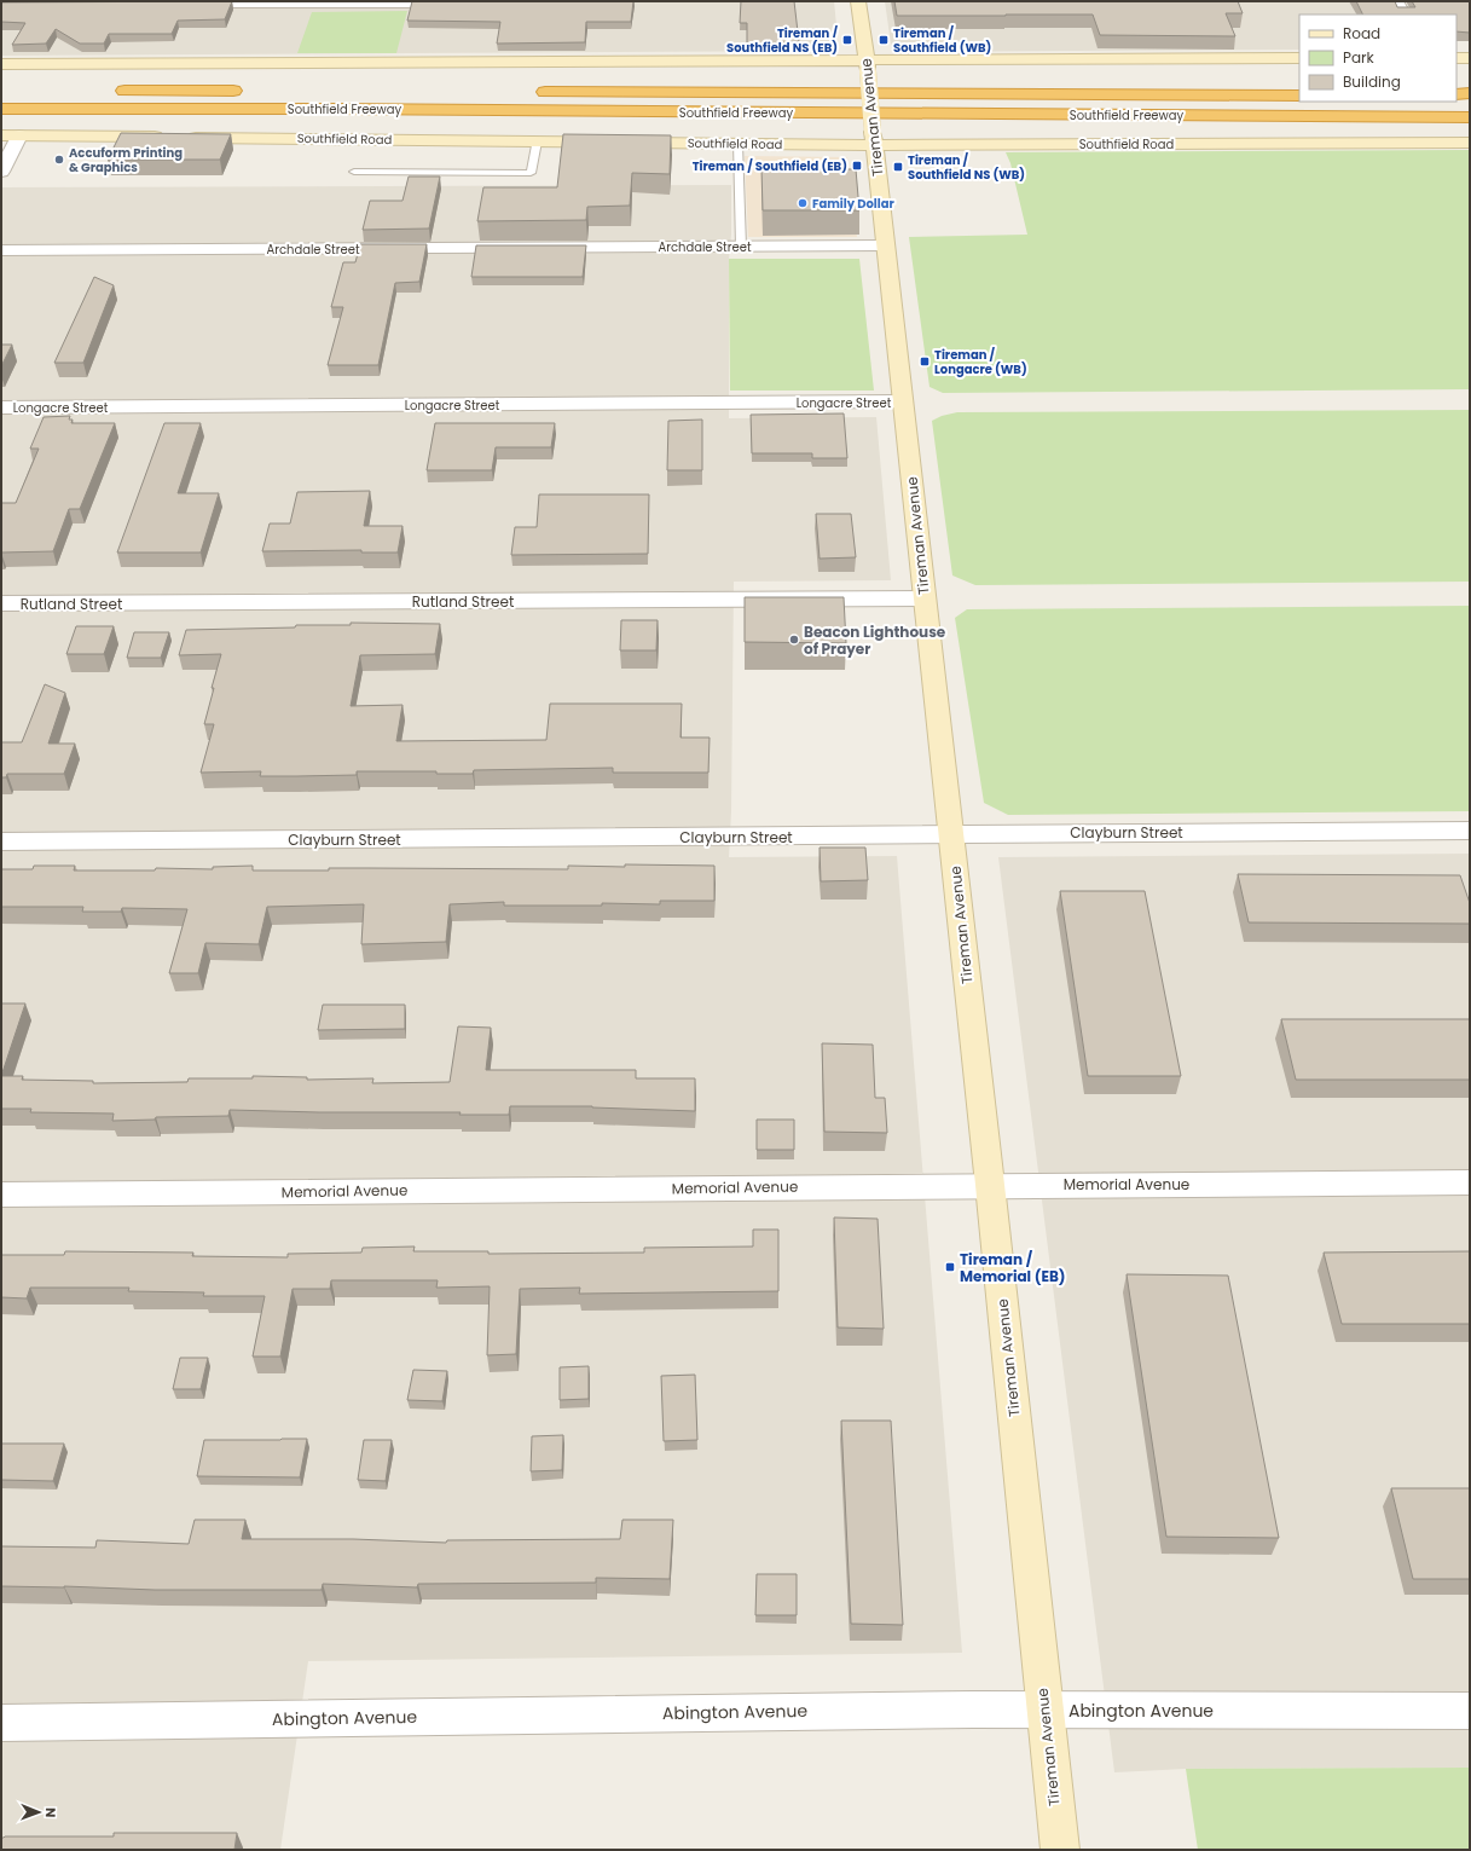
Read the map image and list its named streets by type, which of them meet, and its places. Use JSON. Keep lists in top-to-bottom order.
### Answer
{
  "streets": {
    "highway": ["Southfield Freeway"],
    "main road": ["Tireman Avenue", "Southfield Road"],
    "street": [
      "Archdale Street",
      "Longacre Street",
      "Rutland Street",
      "Clayburn Street",
      "Memorial Avenue",
      "Abington Avenue"
    ]
  },
  "crossings": [
    ["Tireman Avenue", "Southfield Road"],
    ["Tireman Avenue", "Archdale Street"],
    ["Tireman Avenue", "Longacre Street"],
    ["Tireman Avenue", "Rutland Street"],
    ["Tireman Avenue", "Clayburn Street"],
    ["Tireman Avenue", "Memorial Avenue"],
    ["Tireman Avenue", "Abington Avenue"]
  ],
  "places": {
    "transit": [
      "Tireman / Southfield NS (EB)",
      "Tireman / Southfield (WB)",
      "Tireman / Southfield (EB)",
      "Tireman / Southfield NS (WB)",
      "Tireman / Longacre (WB)",
      "Tireman / Memorial (EB)"
    ],
    "other": ["Accuform Printing & Graphics", "Family Dollar", "Beacon Lighthouse of Prayer"]
  },
  "legend": ["Road", "Park", "Building"],
  "north": "right"
}
